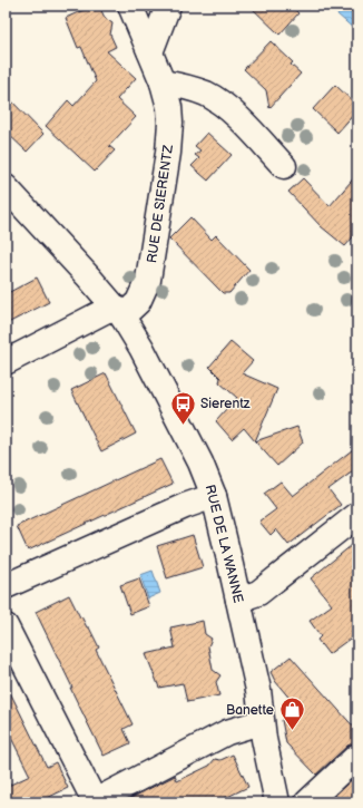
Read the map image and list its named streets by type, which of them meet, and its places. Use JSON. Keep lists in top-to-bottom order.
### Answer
{
  "streets": {
    "street": ["RUE DE SIERENTZ", "RUE DE LA WANNE"]
  },
  "crossings": [
    ["RUE DE SIERENTZ", "RUE DE LA WANNE"]
  ],
  "places": {
    "bus stop": ["Sierentz"],
    "shop": ["Banette"]
  }
}
